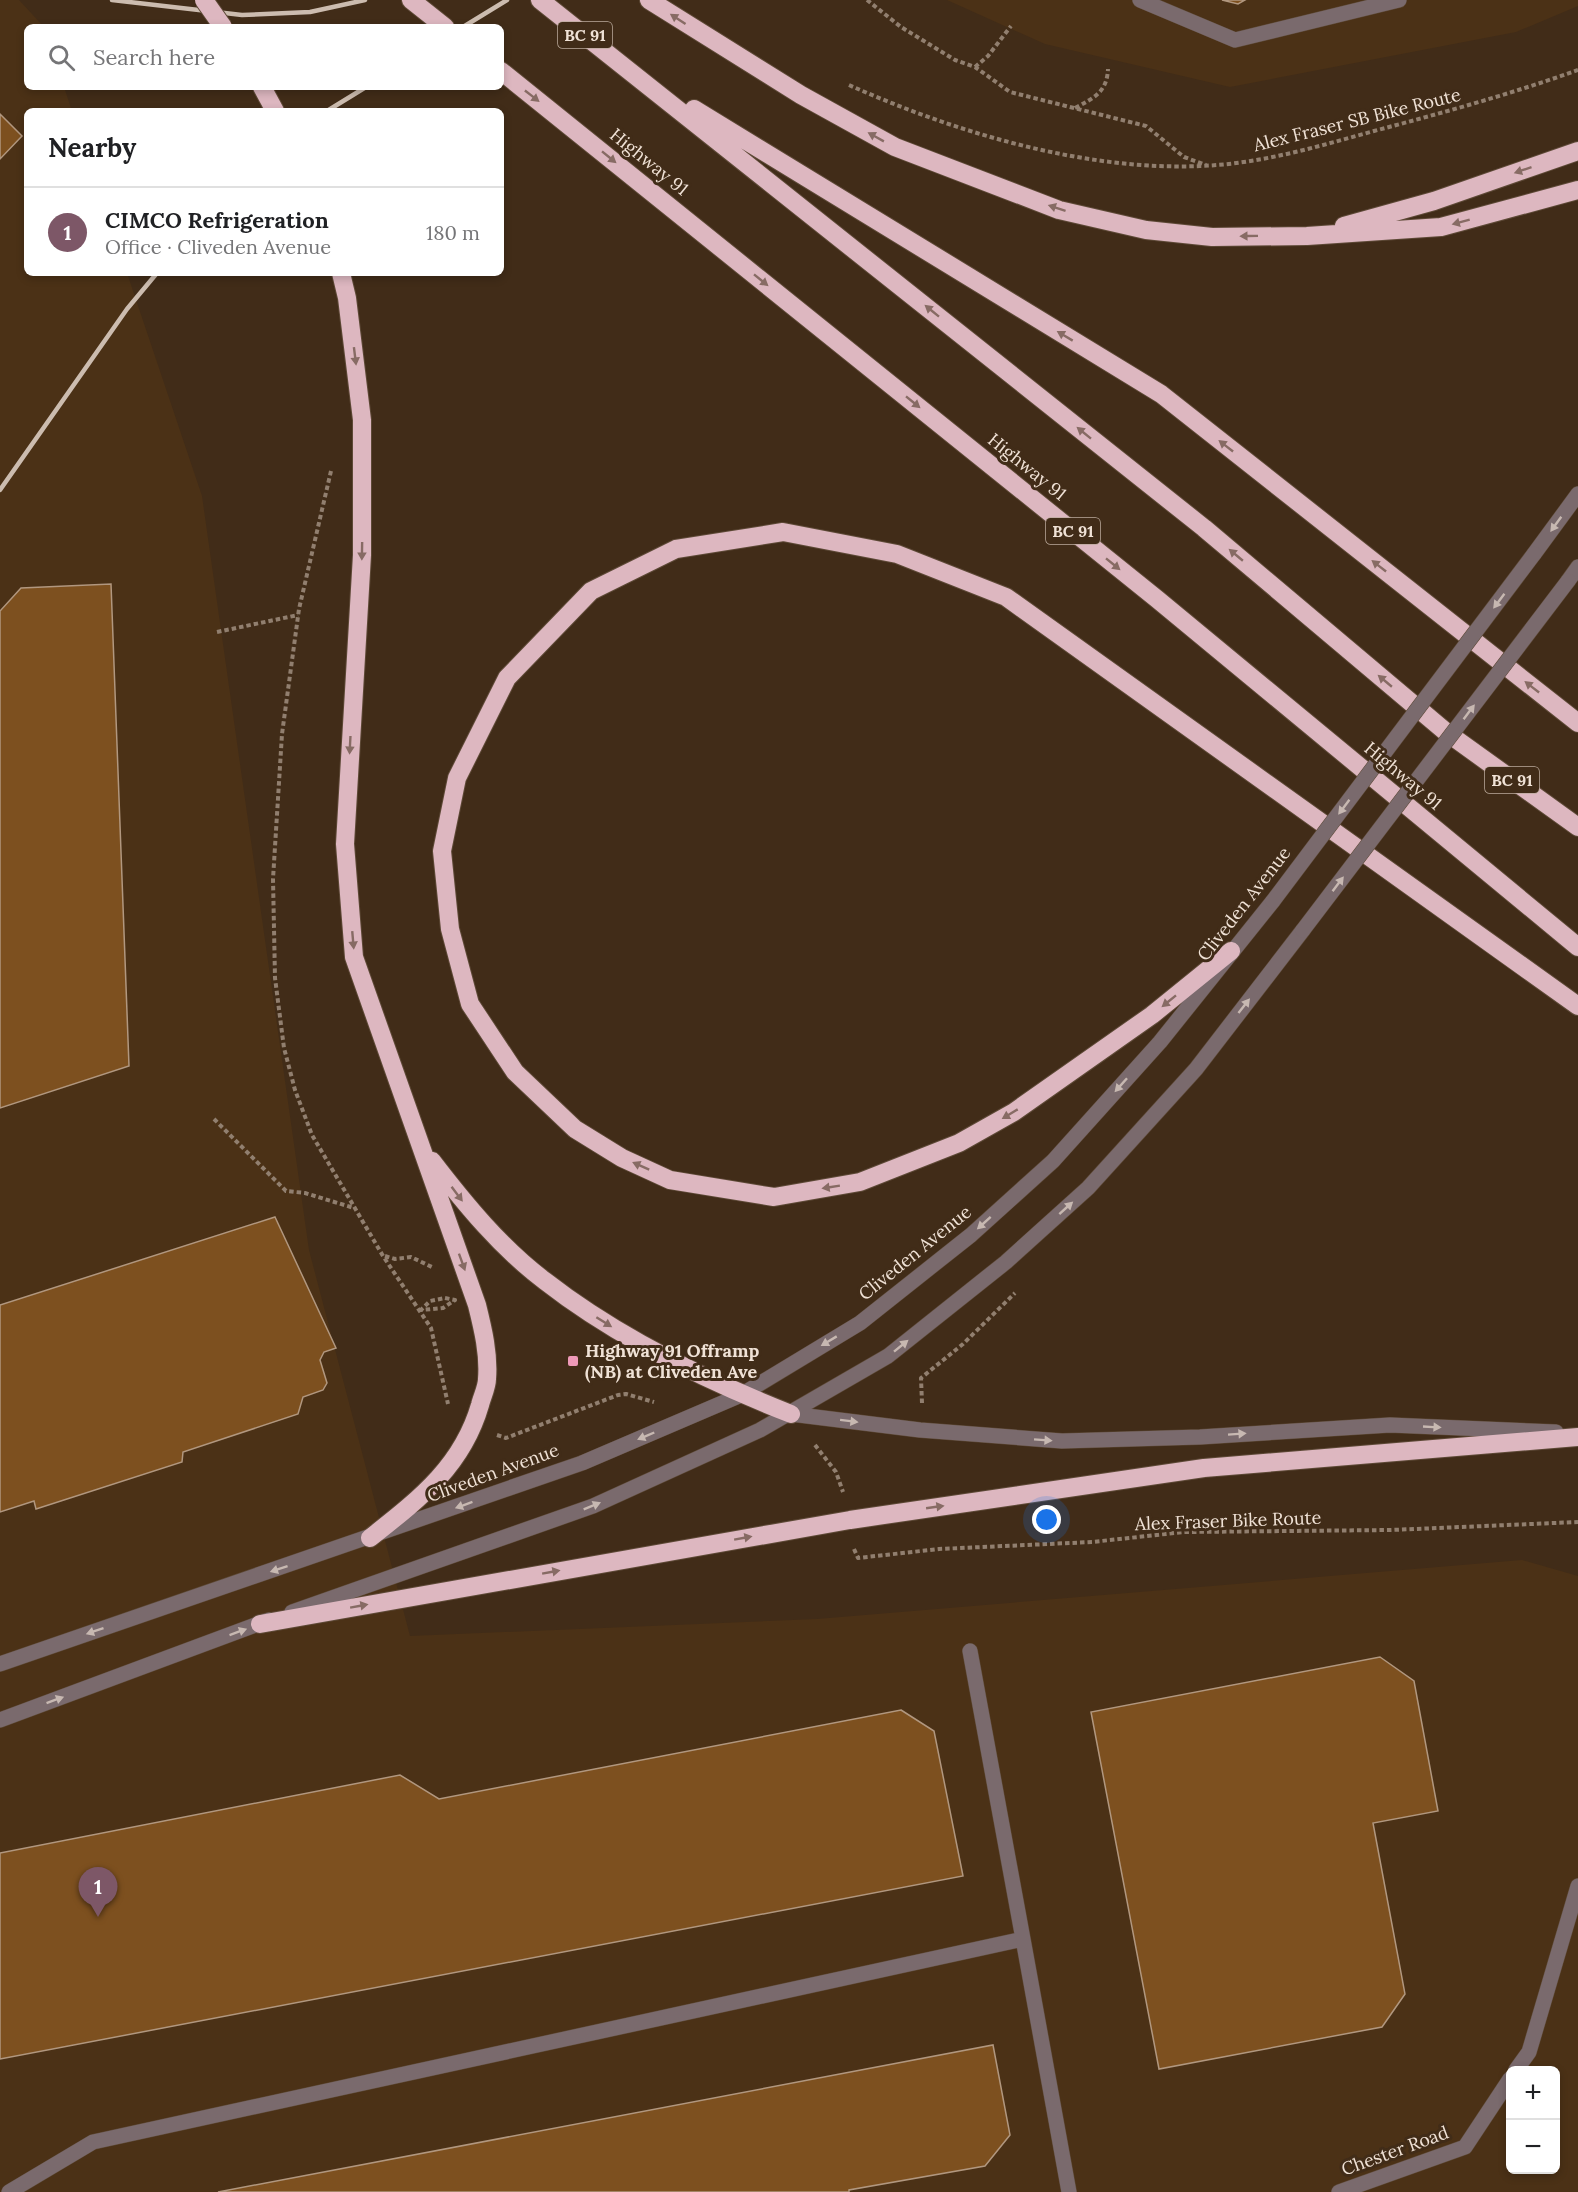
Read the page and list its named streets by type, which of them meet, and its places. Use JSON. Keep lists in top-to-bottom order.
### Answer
{
  "streets": {
    "highway": ["BC 91", "Highway 91"],
    "street": ["Cliveden Avenue", "Chester Road"],
    "path": ["Alex Fraser SB Bike Route", "Alex Fraser Bike Route"]
  },
  "places": {
    "transit": ["Highway 91 Offramp (NB) at Cliveden Ave"]
  },
  "page": {
    "search": "Search here",
    "heading": "Nearby",
    "list": [
      {
        "mark": "1",
        "name": "CIMCO Refrigeration",
        "note": "Office · Cliveden Avenue",
        "value": "180 m"
      }
    ],
    "pins": "1",
    "map_buttons": ["+", "−"]
  }
}
